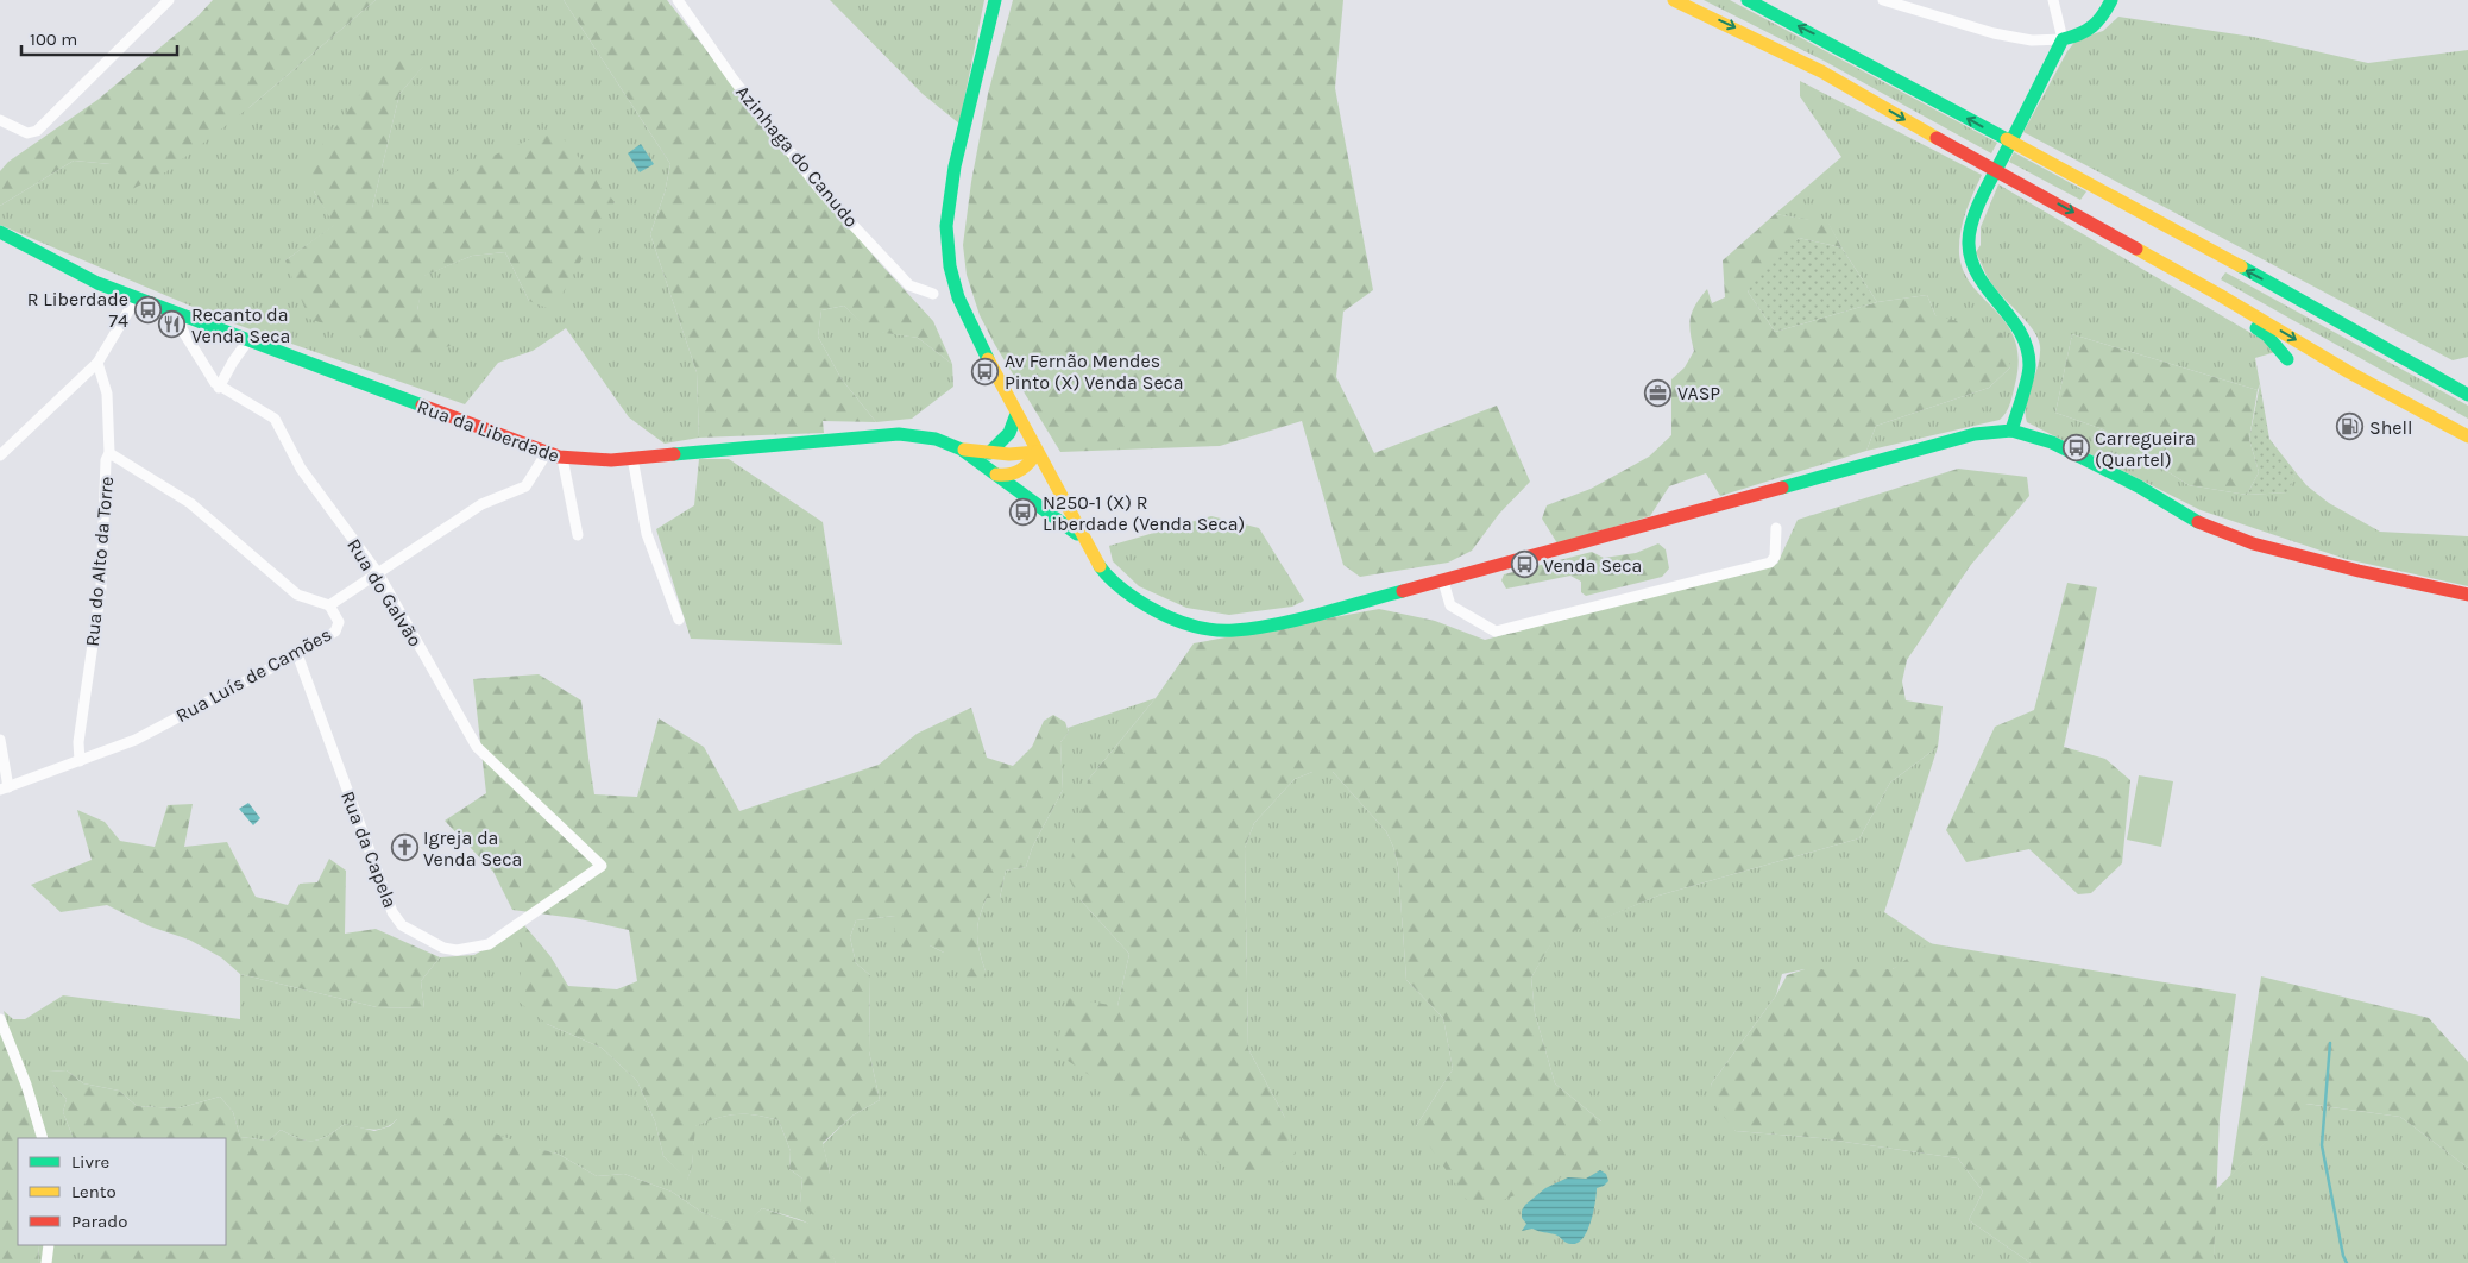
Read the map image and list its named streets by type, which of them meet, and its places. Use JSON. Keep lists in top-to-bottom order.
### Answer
{
  "streets": {
    "main road": ["Rua da Liberdade"],
    "street": [
      "Azinhaga do Canudo",
      "Rua do Alto da Torre",
      "Rua do Galvão",
      "Rua Luís de Camões",
      "Rua da Capela"
    ]
  },
  "crossings": [
    ["Rua da Liberdade", "Rua do Galvão"],
    ["Rua da Liberdade", "Rua Luís de Camões"],
    ["Rua do Alto da Torre", "Rua Luís de Camões"],
    ["Rua do Galvão", "Rua Luís de Camões"],
    ["Rua do Galvão", "Rua da Capela"],
    ["Rua Luís de Camões", "Rua da Capela"]
  ],
  "places": {
    "bus stop": [
      "R Liberdade 74",
      "Av Fernão Mendes Pinto (X) Venda Seca",
      "Carregueira (Quartel)",
      "N250-1 (X) R Liberdade (Venda Seca)",
      "Venda Seca"
    ],
    "restaurant": ["Recanto da Venda Seca"],
    "office": ["VASP"],
    "fuel station": ["Shell"],
    "church": ["Igreja da Venda Seca"]
  },
  "legend": ["Livre", "Lento", "Parado"],
  "scale_bar": "100 m"
}
